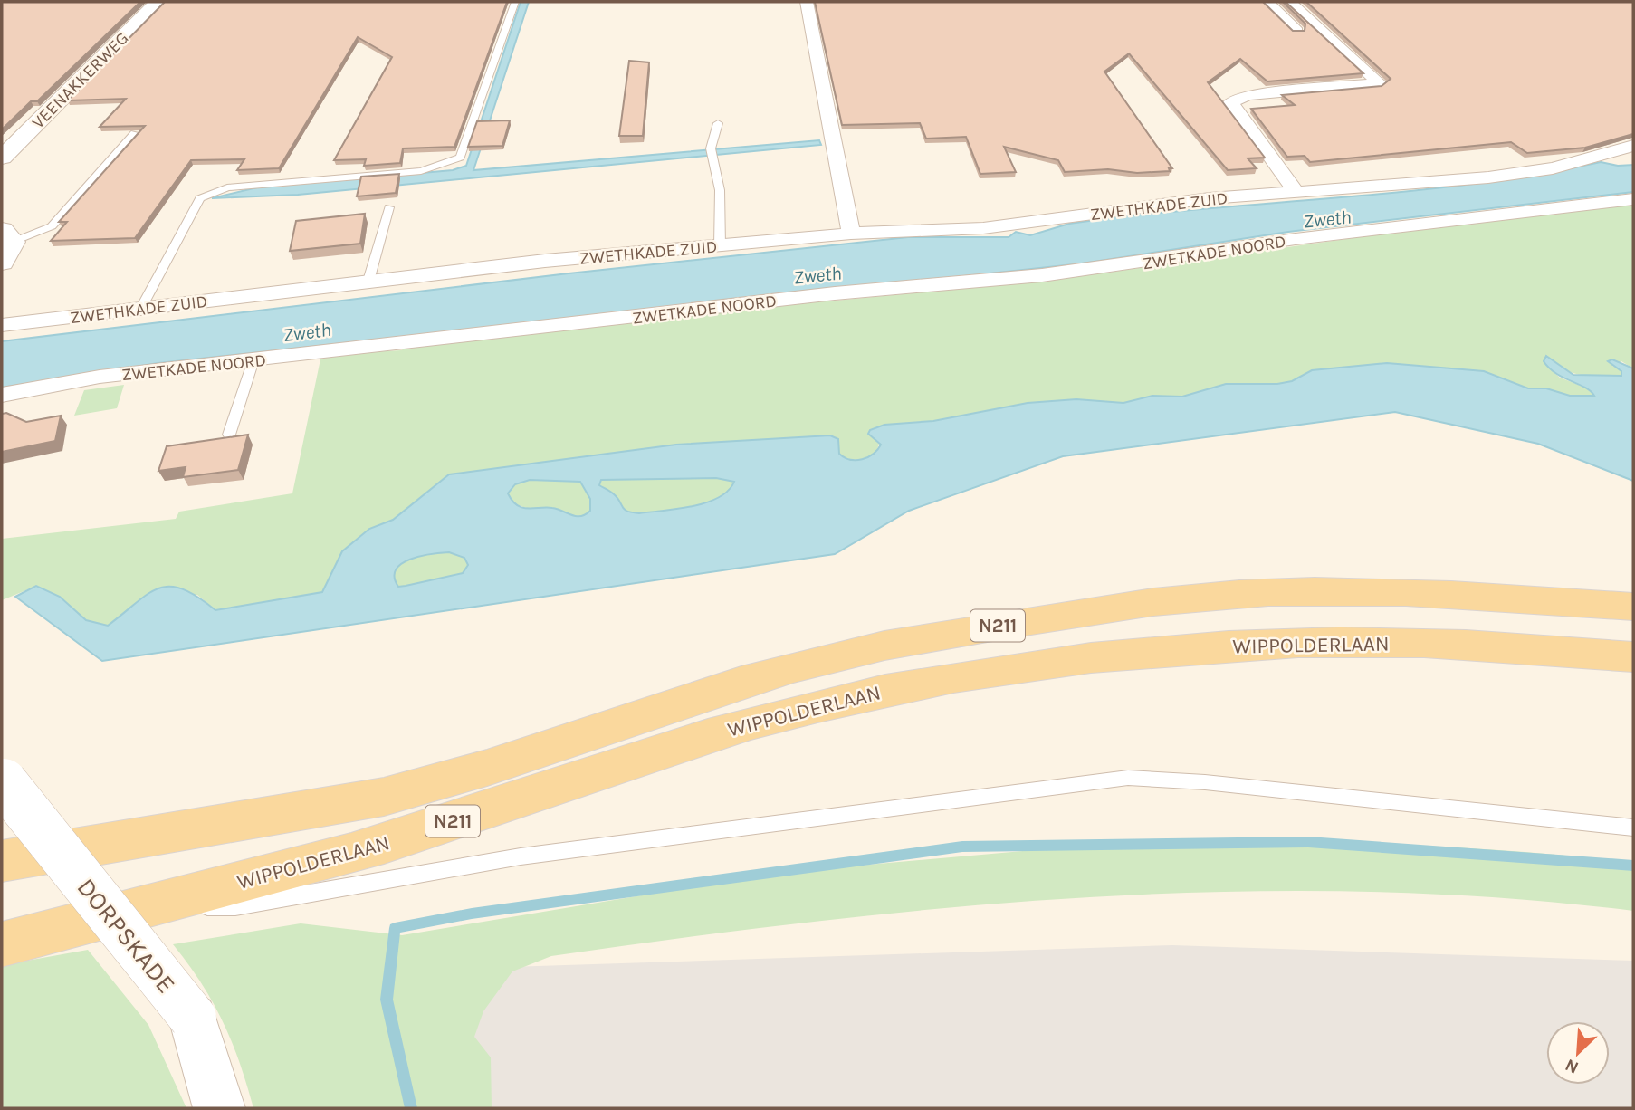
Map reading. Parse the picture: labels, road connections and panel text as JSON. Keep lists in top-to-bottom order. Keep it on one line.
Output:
{"streets":{"main road":["N211","WIPPOLDERLAAN"],"street":["VEENAKKERWEG","ZWETHKADE ZUID","ZWETKADE NOORD","DORPSKADE"]},"water":["Zweth"],"north":"bottom left"}
